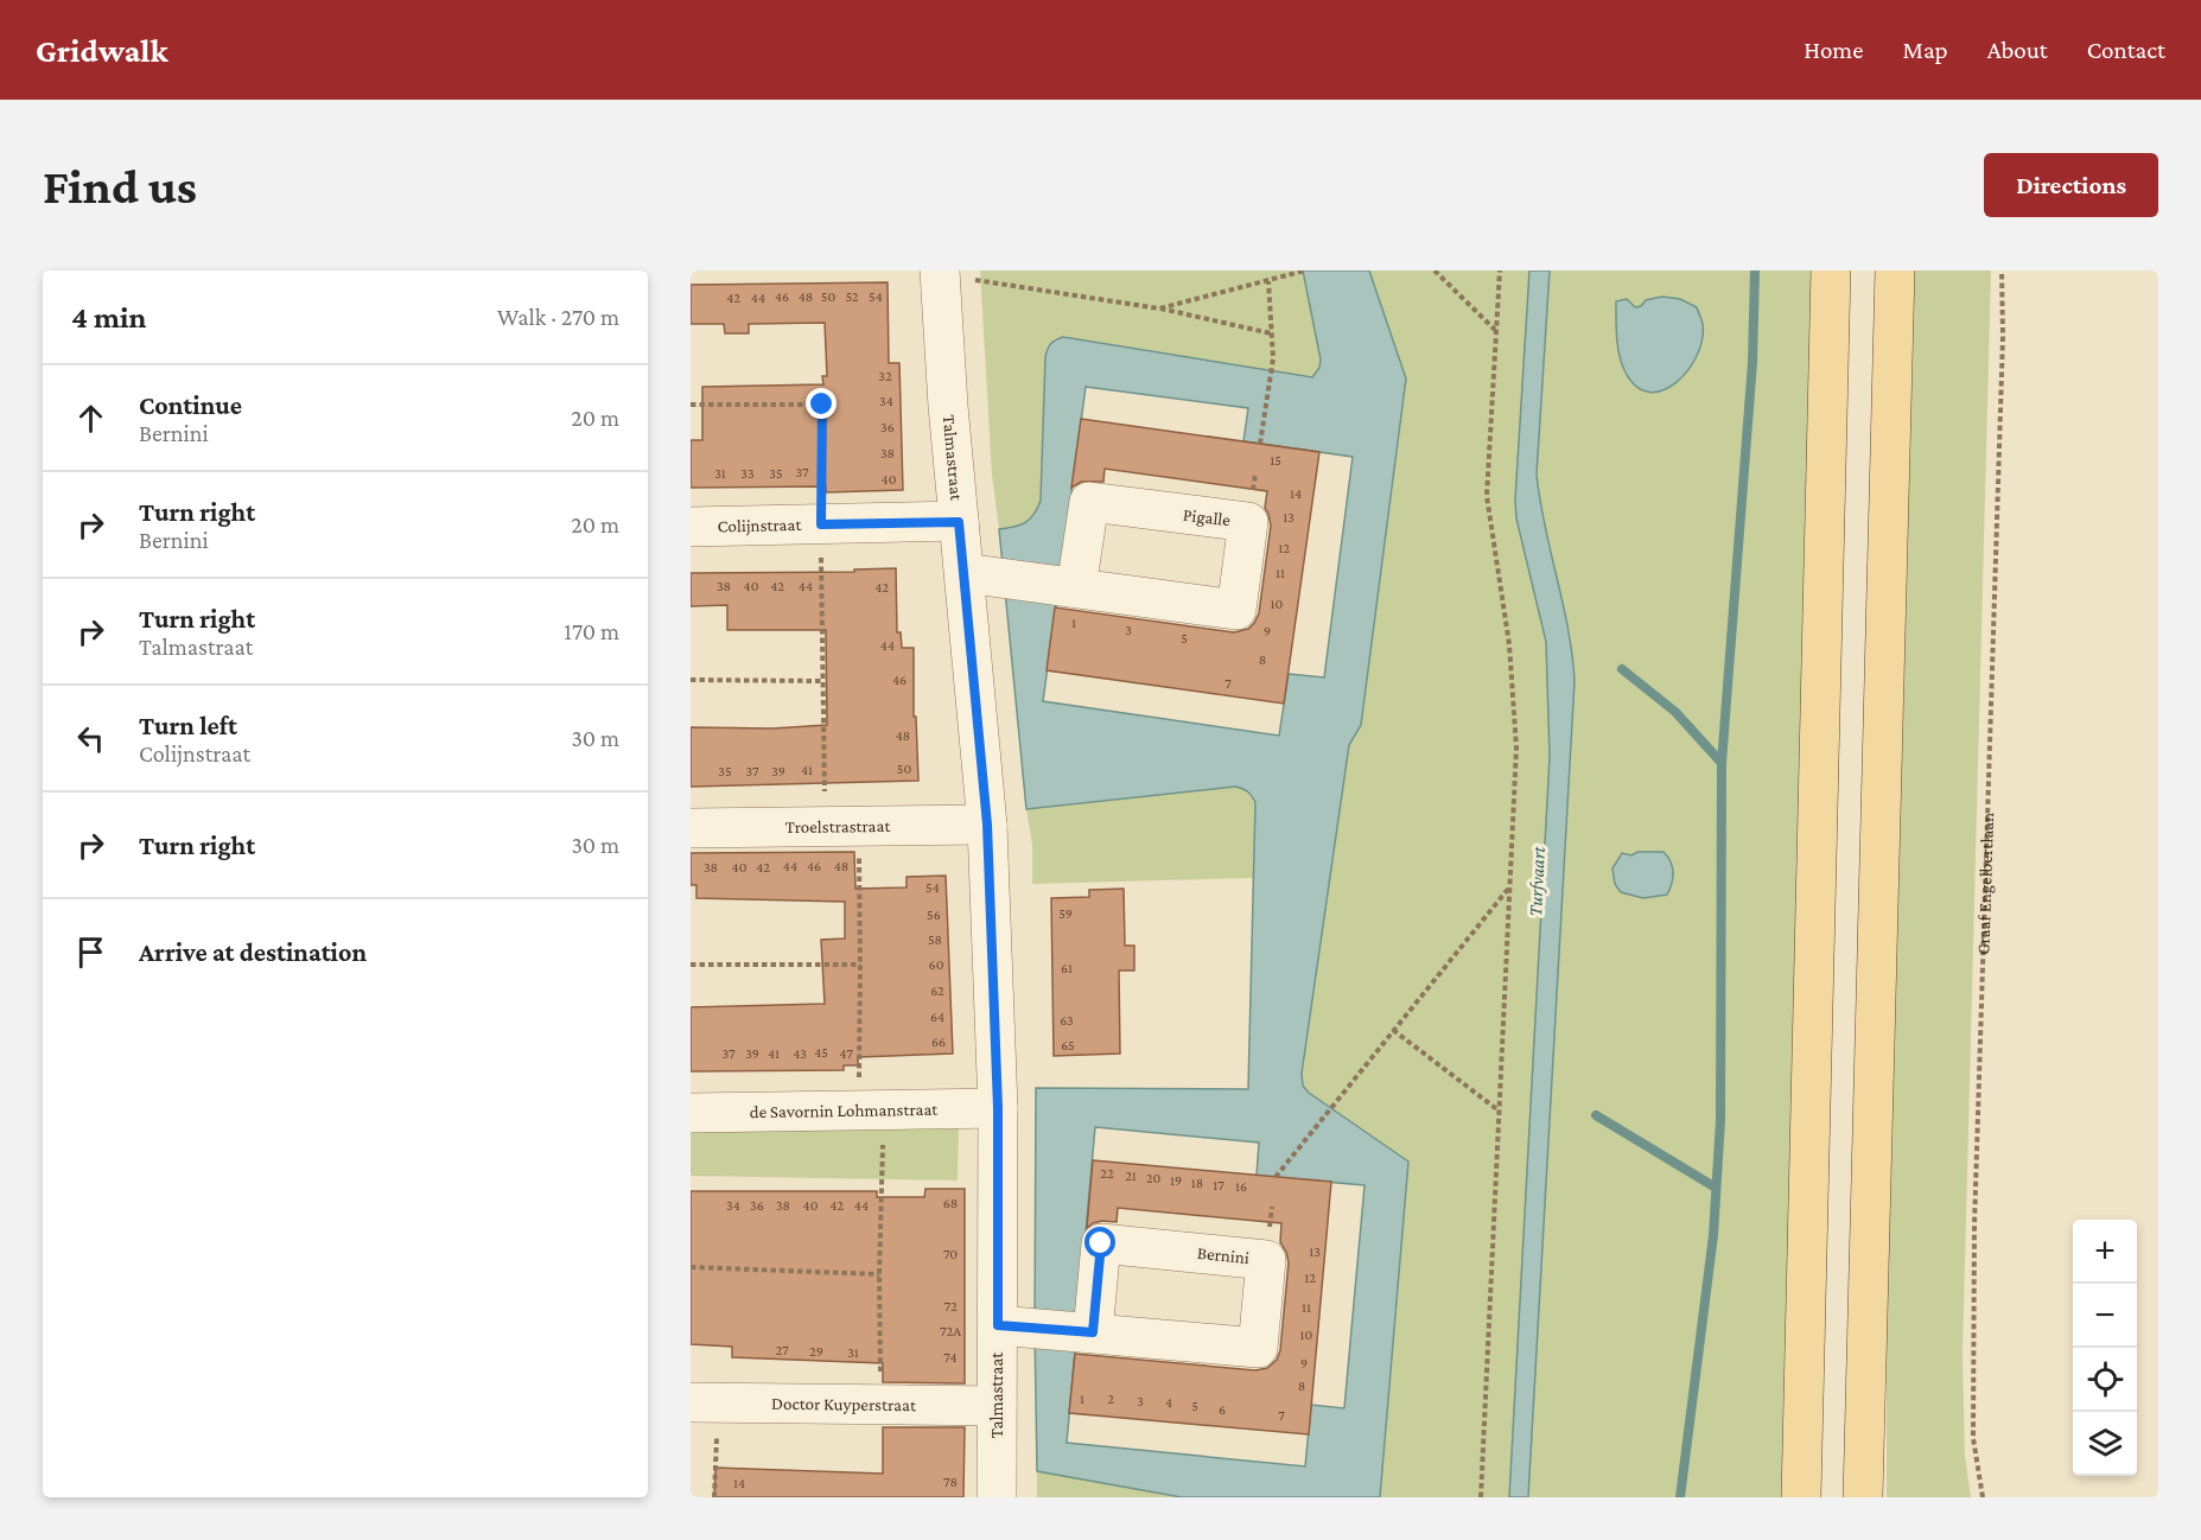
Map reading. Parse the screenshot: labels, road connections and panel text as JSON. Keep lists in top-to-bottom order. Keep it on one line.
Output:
{"streets":{"street":["Talmastraat","Pigalle","Colijnstraat","Troelstrastraat","de Savornin Lohmanstraat","Bernini","Doctor Kuyperstraat"],"path":["Graaf Engelbertlaan"]},"crossings":[["Talmastraat","Pigalle"],["Talmastraat","Colijnstraat"],["Talmastraat","Troelstrastraat"],["Talmastraat","de Savornin Lohmanstraat"],["Talmastraat","Bernini"],["Talmastraat","Doctor Kuyperstraat"]],"water":["Turfvaart"],"house_numbers":["46","48","50","52","54","42","44","32","34","36","38","15","37","31","33","35","40","14","13","12","11","38","40","42","44","42","10","1","3","9","5","44","8","46","7","48","50","41","35","37","39","44","46","48","38","40","42","54","59","56","58","60","61","62","64","63","66","65","45","37","39","41","43","47","22","21","20","19","18","17","16","68","34","36","38","40","42","44","13","70","12","72","11","72A","10","27","29","31","74","9","8","1","2","3","4","5","6","7","78","14"],"page":{"header":"Gridwalk","nav":["Home","Map","About","Contact"],"buttons":"Directions","title":"Find us","heading":["4 min","Walk · 270 m"],"list":[["Continue","Bernini","20 m"],["Turn right","Bernini","20 m"],["Turn right","Talmastraat","170 m"],["Turn left","Colijnstraat","30 m"],["Turn right","30 m"],"Arrive at destination"],"map_buttons":["+","−"]}}
